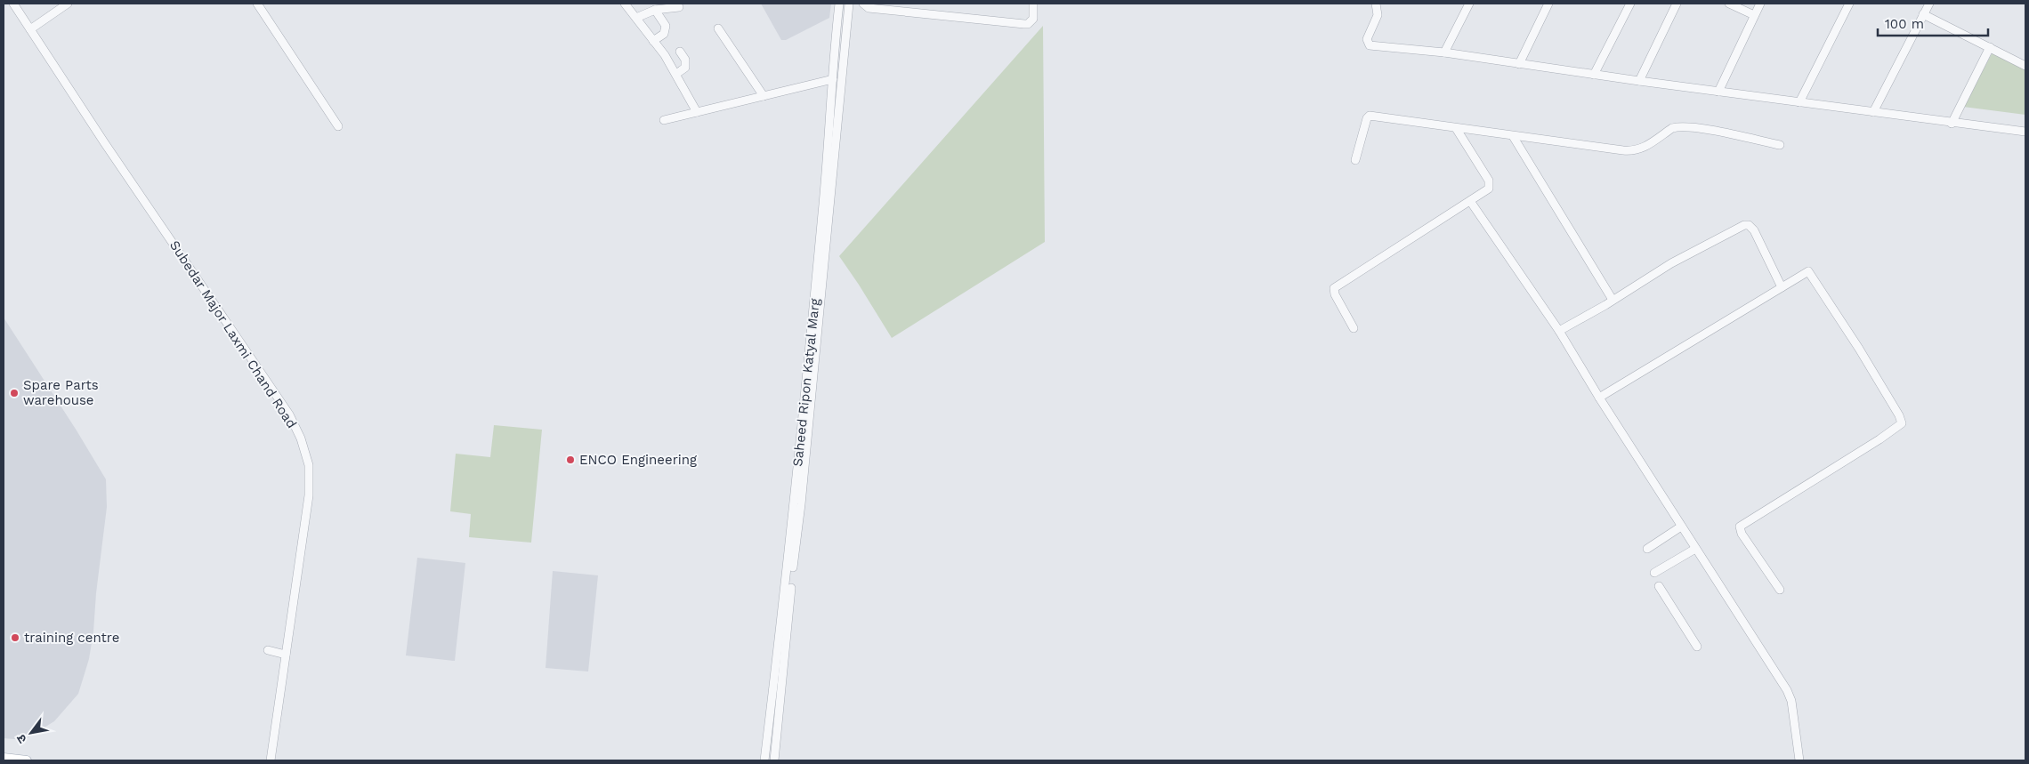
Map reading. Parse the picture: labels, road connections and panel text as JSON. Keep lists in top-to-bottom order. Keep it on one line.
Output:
{"streets":{"street":["Subedar Major Laxmi Chand Road","Saheed Ripon Katyal Marg"]},"places":["Spare Parts warehouse","ENCO Engineering","training centre"],"scale_bar":"100 m","north":"bottom left"}
